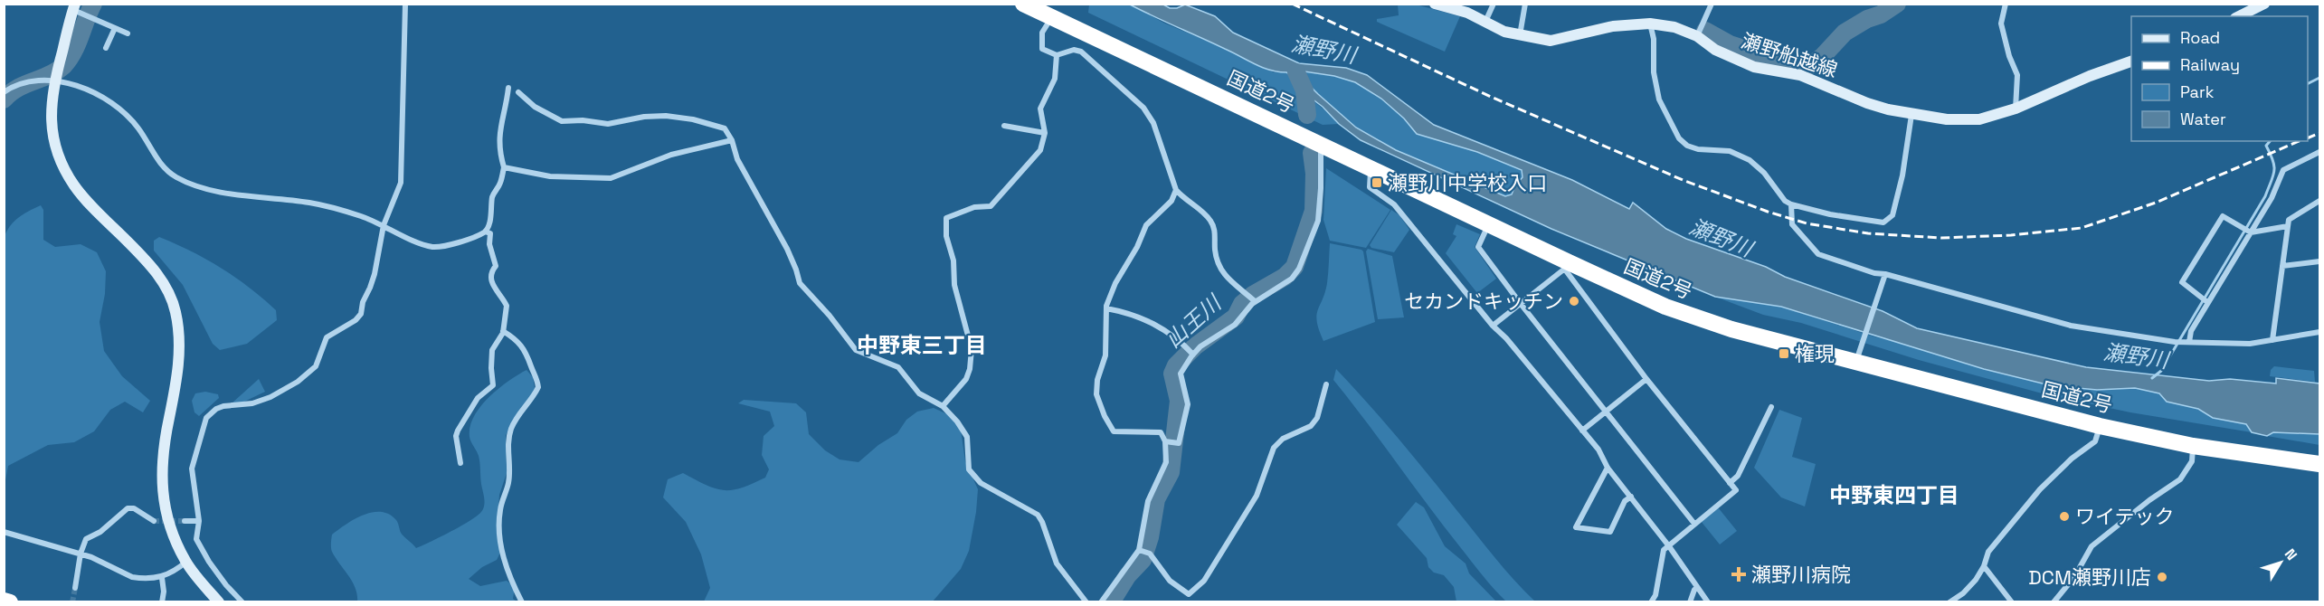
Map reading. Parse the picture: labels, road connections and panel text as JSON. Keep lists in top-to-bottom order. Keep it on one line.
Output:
{"streets":{"highway":["国道2号"],"main road":["瀬野船越線"]},"districts":["中野東三丁目","中野東四丁目"],"water":["瀬野川","山王川"],"places":{"transit":["瀬野川中学校入口","権現"],"other":["セカンドキッチン","ワイテック","DCM瀬野川店"],"health":["瀬野川病院"]},"legend":["Road","Railway","Park","Water"],"north":"top right"}
